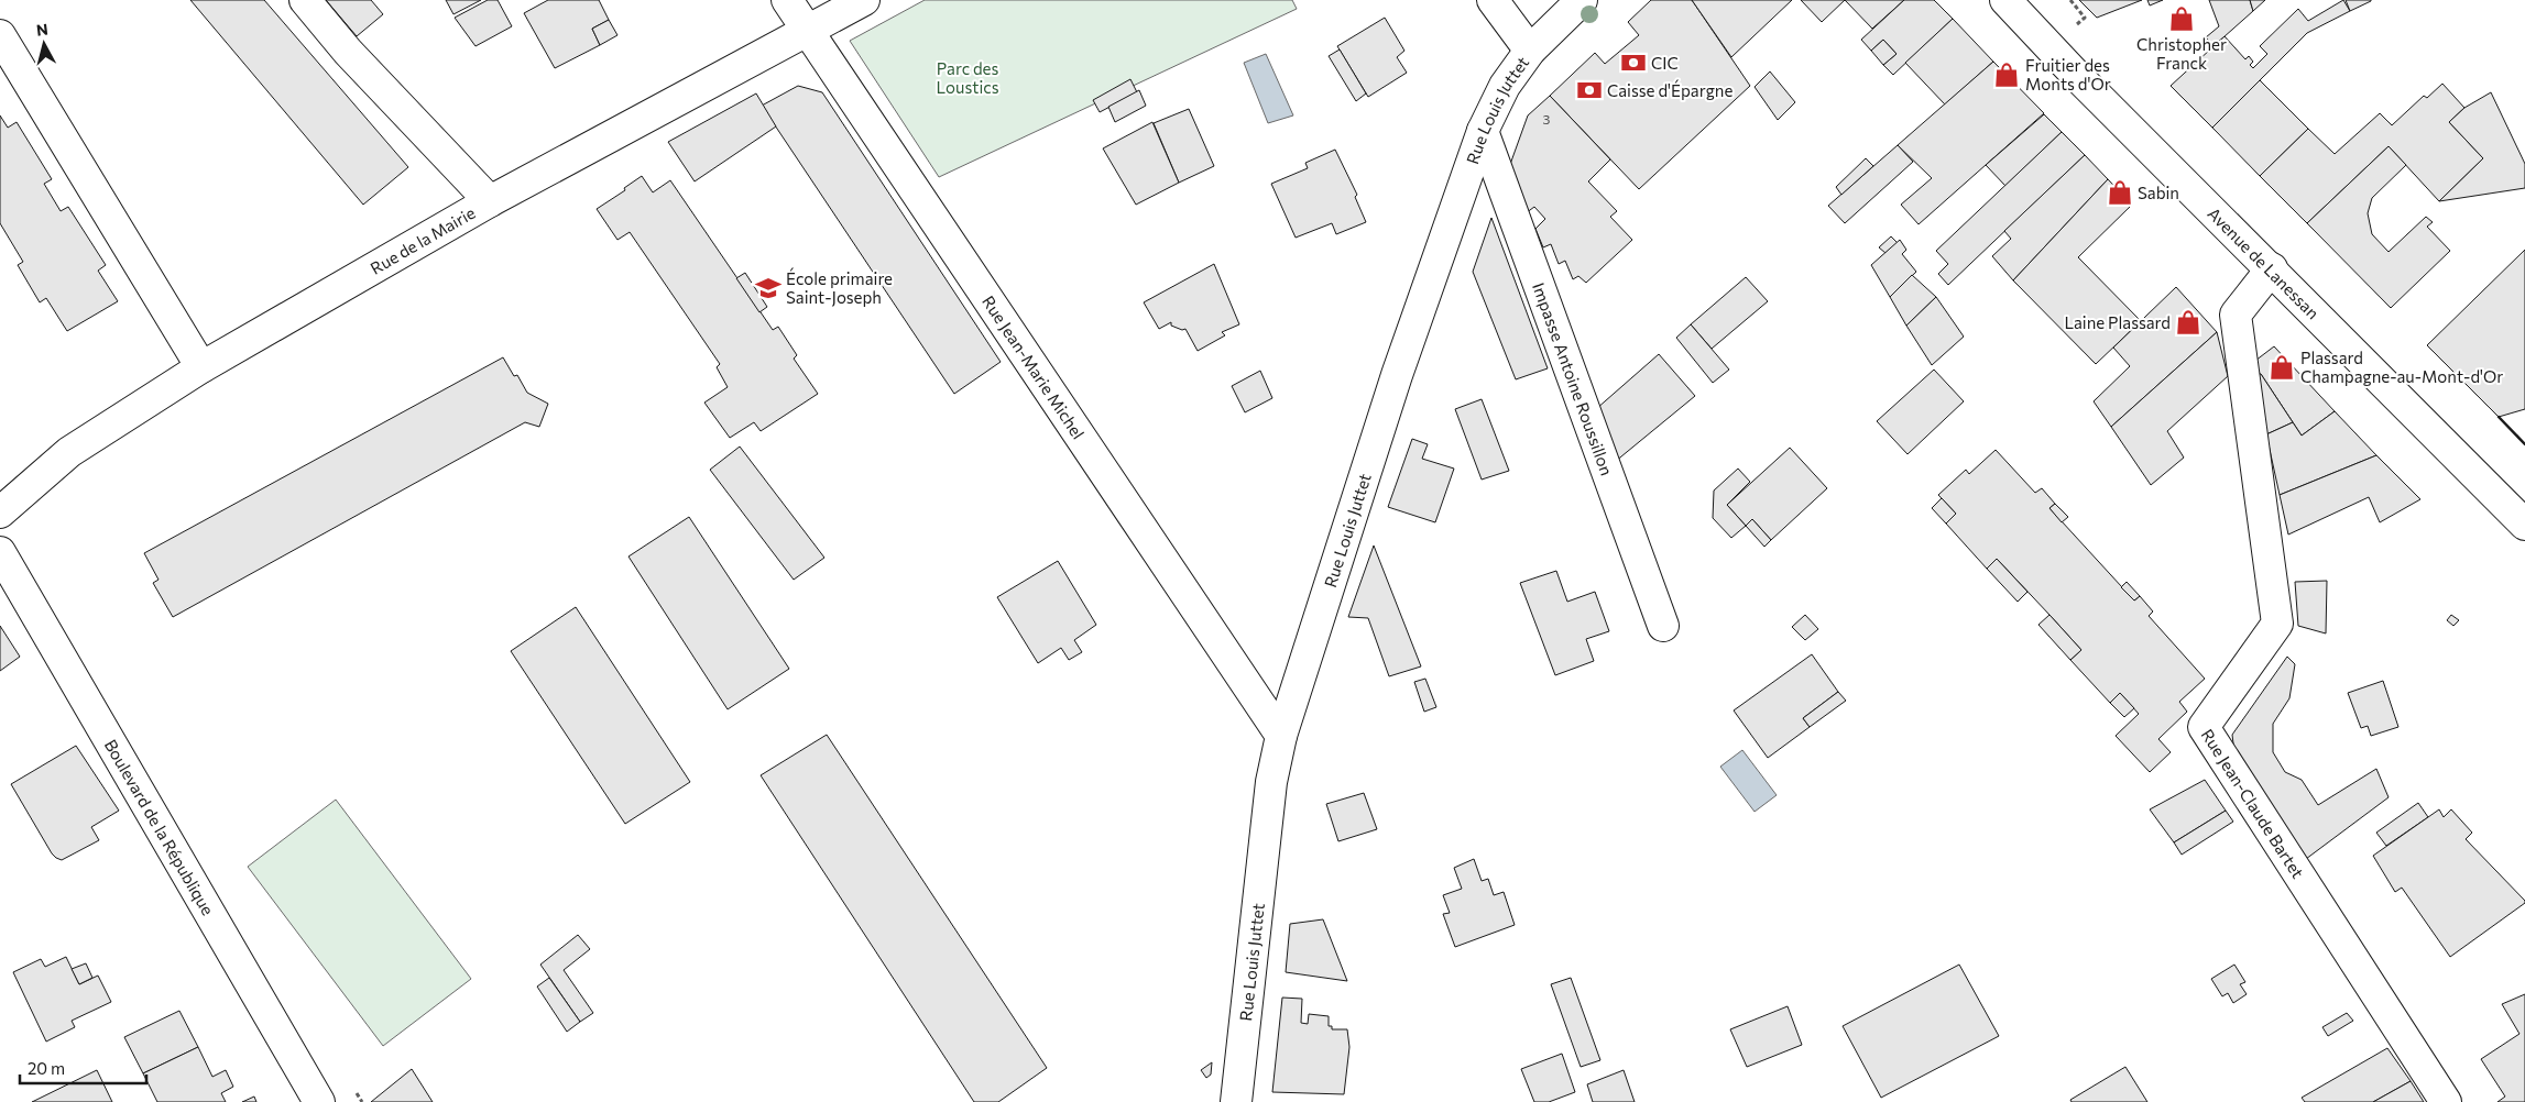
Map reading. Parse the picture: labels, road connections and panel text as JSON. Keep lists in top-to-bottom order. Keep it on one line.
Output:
{"streets":{"street":["Rue Louis Juttet","Rue de la Mairie","Avenue de Lanessan","Rue Jean-Marie Michel","Impasse Antoine Roussillon","Rue Jean-Claude Bartet","Boulevard de la République"]},"crossings":[["Rue Louis Juttet","Rue Jean-Marie Michel"],["Rue Louis Juttet","Impasse Antoine Roussillon"],["Rue de la Mairie","Rue Jean-Marie Michel"],["Avenue de Lanessan","Rue Jean-Claude Bartet"]],"parks":["Parc des Loustics"],"places":{"shop":["Christopher Franck","Fruitier des Monts d'Or","Sabin","Laine Plassard","Plassard Champagne-au-Mont-d'Or"],"bank":["CIC","Caisse d'Épargne"],"school or university":["École primaire Saint-Joseph"]},"house_numbers":["3"],"scale_bar":"20 m","north":"top"}
